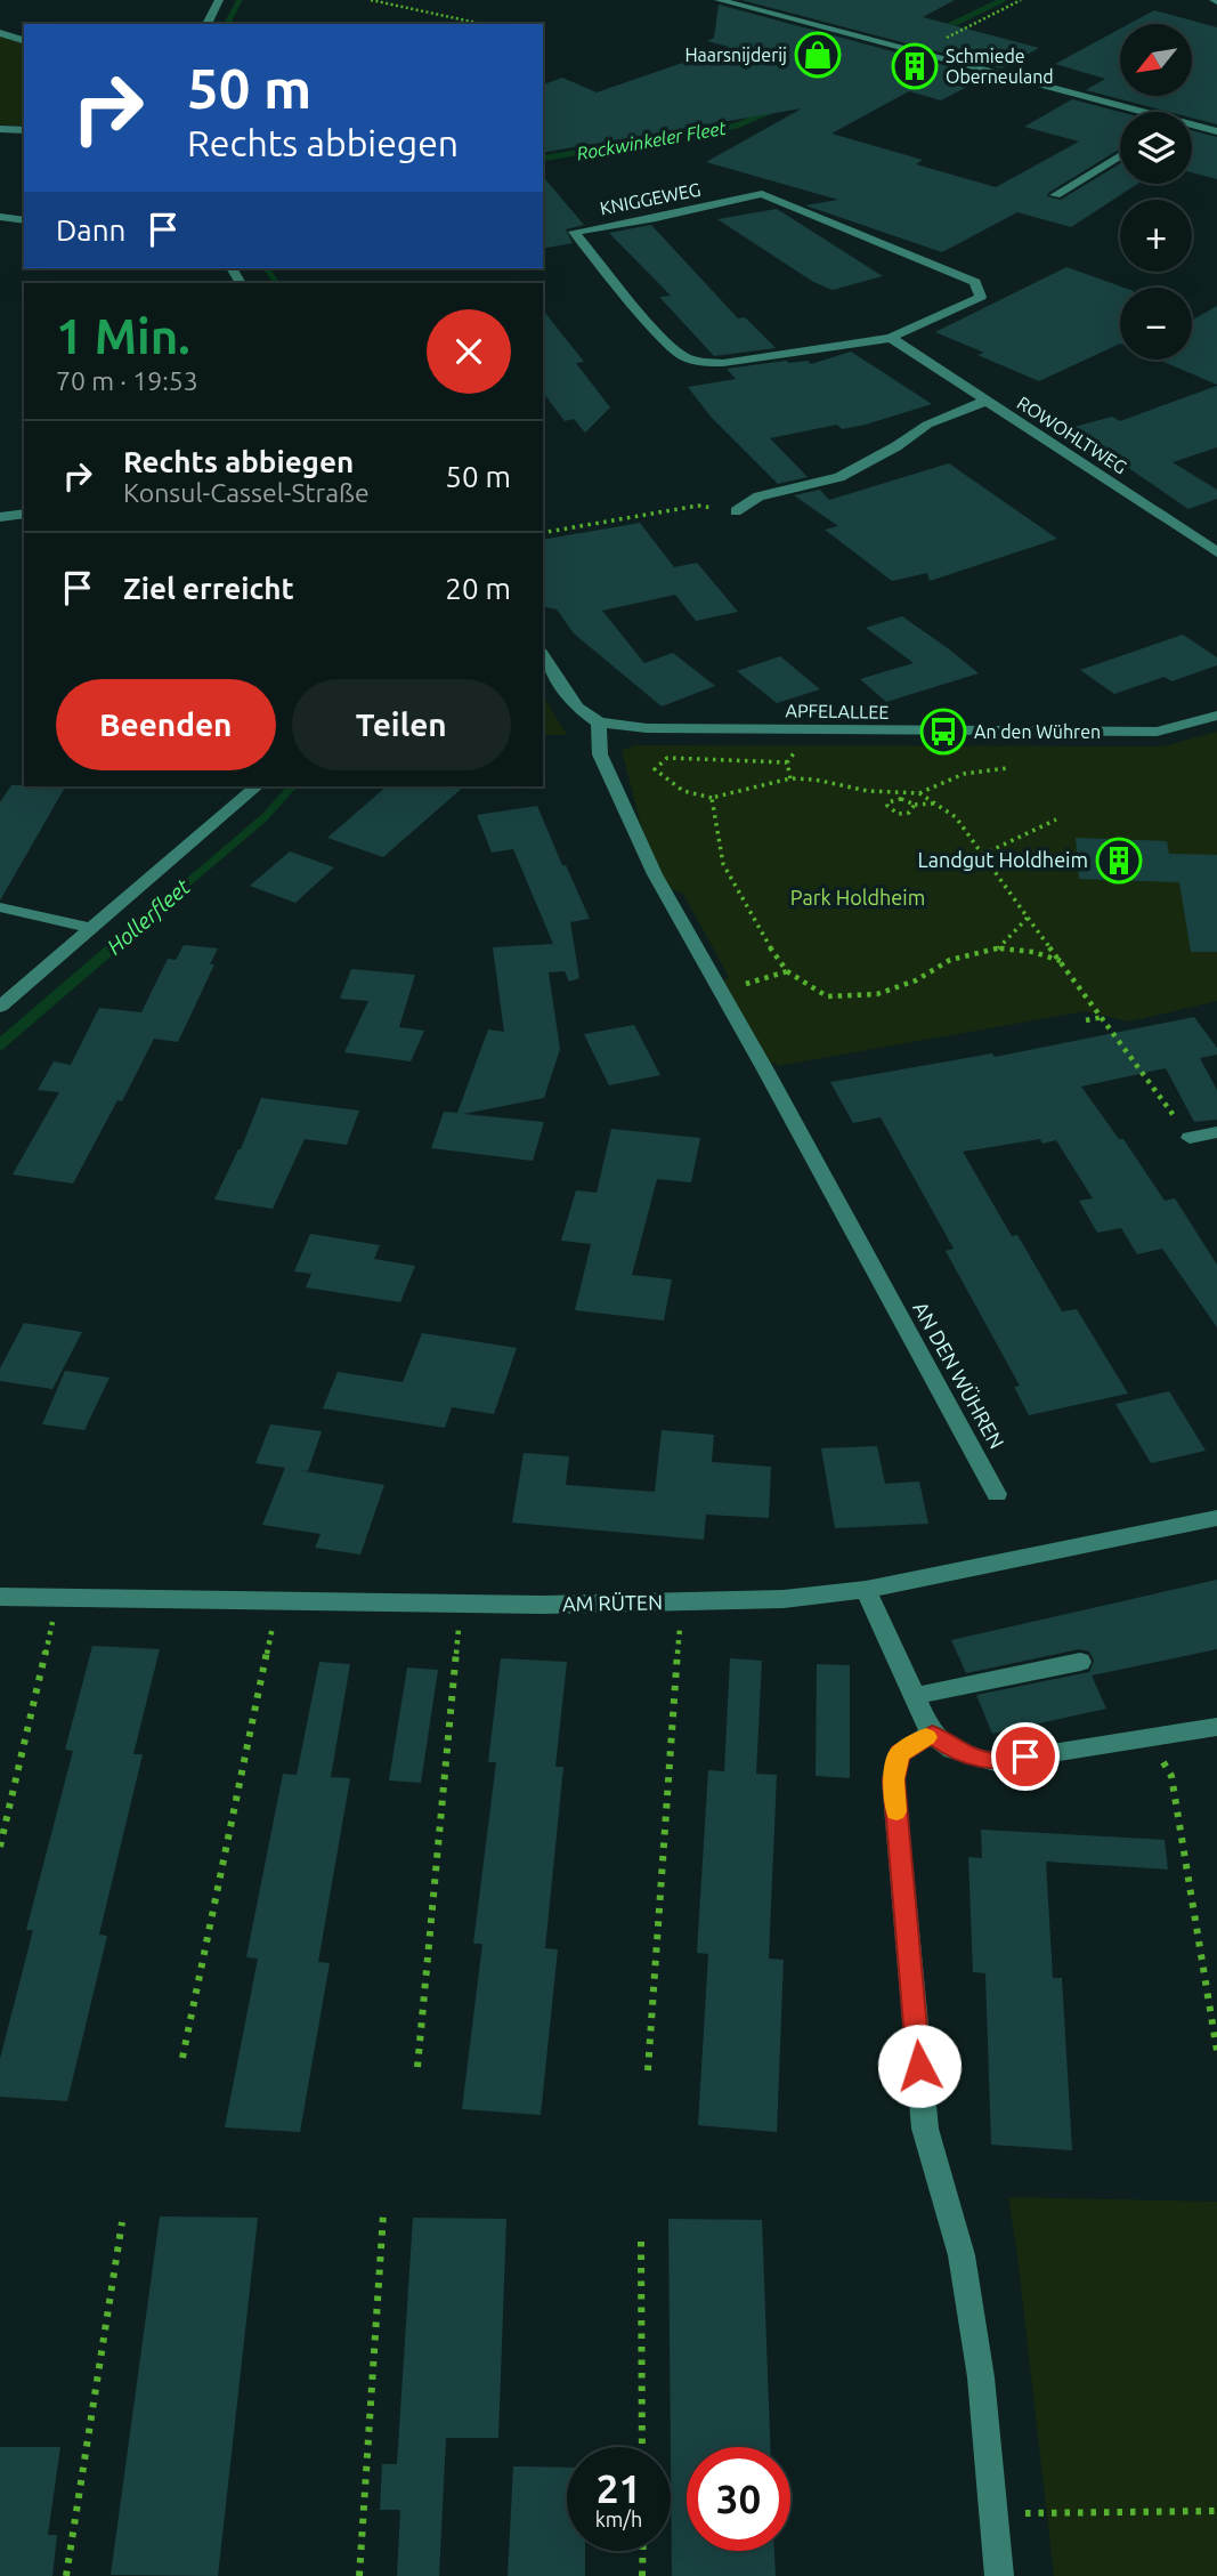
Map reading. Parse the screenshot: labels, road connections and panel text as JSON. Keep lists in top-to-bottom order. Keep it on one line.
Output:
{"streets":{"street":["KNIGGEWEG","ROWOHLTWEG","APFELALLEE","AN DEN WÜHREN","AM RÜTEN"]},"crossings":[["KNIGGEWEG","ROWOHLTWEG"],["APFELALLEE","AN DEN WÜHREN"]],"water":["Rockwinkeler Fleet","Hollerfleet"],"parks":["Park Holdheim"],"places":{"shop":["Haarsnijderij"],"building":["Schmiede Oberneuland","Landgut Holdheim"],"bus stop":["An den Wühren"]},"north":"bottom left","page":{"map_buttons":["+","−"],"turn":["50 m","Rechts abbiegen"],"then":"Dann","heading":["1 Min.","70 m · 19:53"],"list":[{"name":"Rechts abbiegen","note":"Konsul-Cassel-Straße","value":"50 m"},{"name":"Ziel erreicht","value":"20 m"}],"buttons":["Beenden","Teilen"],"speed":"21 km/h","limit":"30"}}
